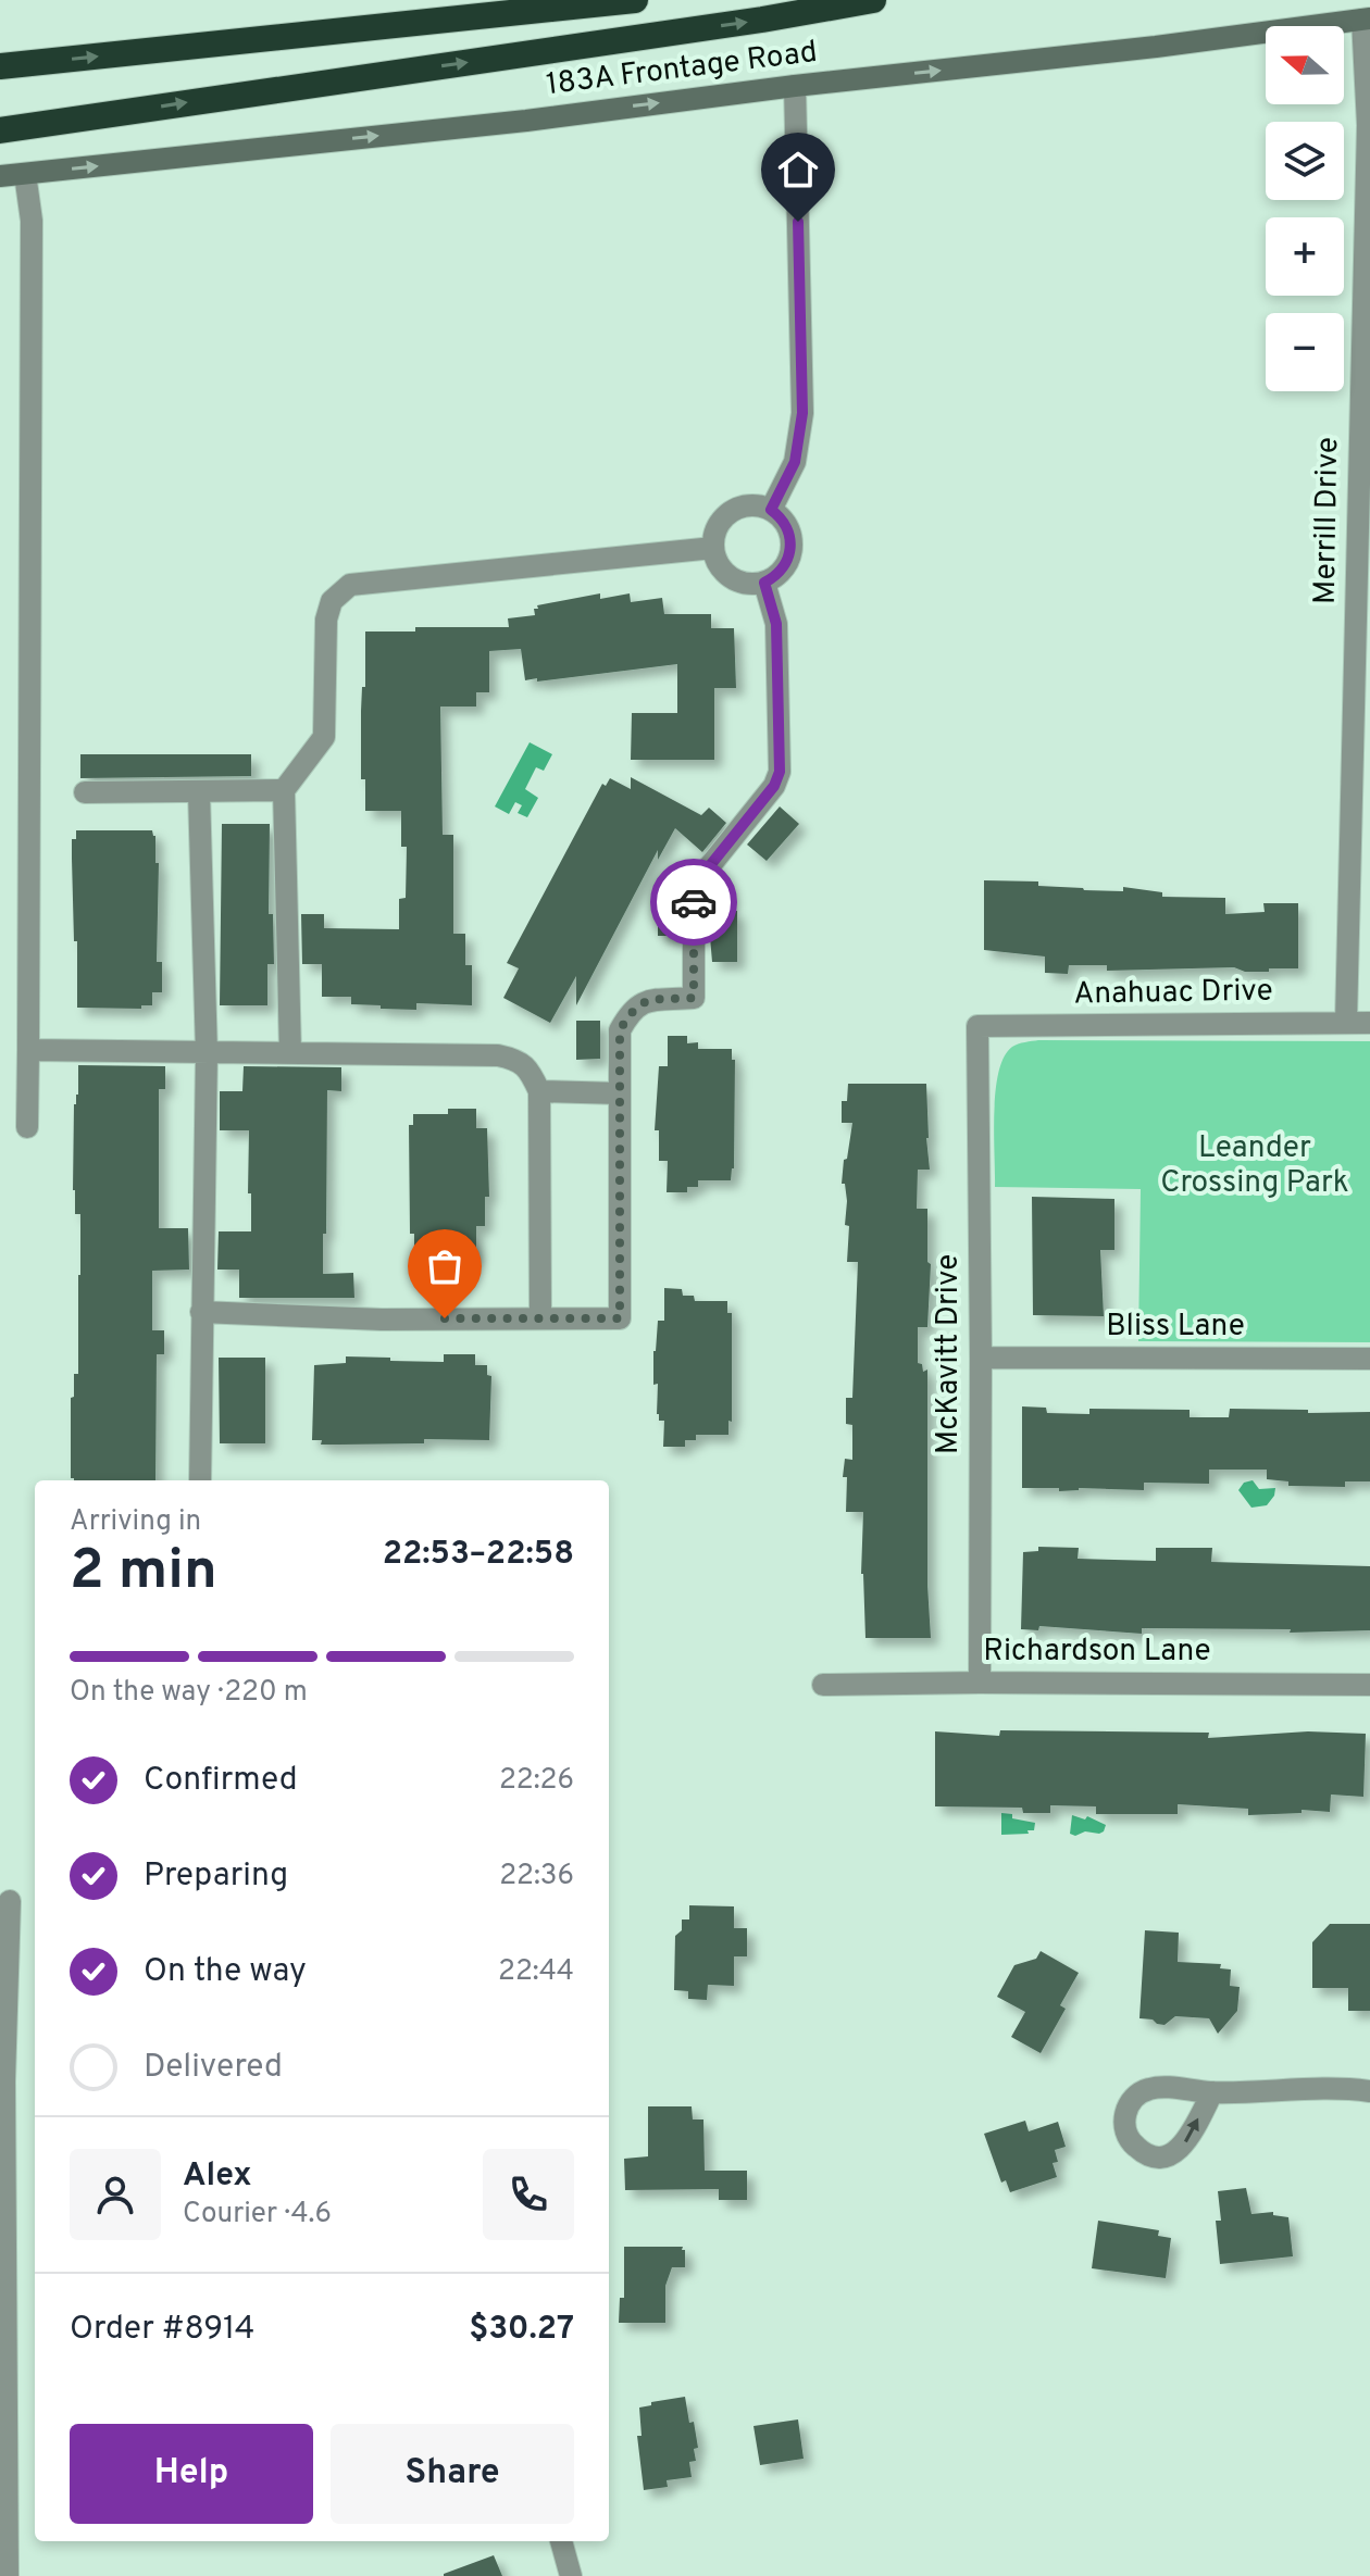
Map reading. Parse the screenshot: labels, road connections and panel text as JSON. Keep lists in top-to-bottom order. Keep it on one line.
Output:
{"streets":{"main road":["183A Frontage Road"],"street":["Merrill Drive","Anahuac Drive","Bliss Lane","McKavitt Drive","Richardson Lane"]},"crossings":[["183A Frontage Road","Merrill Drive"],["Merrill Drive","Anahuac Drive"],["Anahuac Drive","McKavitt Drive"],["Bliss Lane","McKavitt Drive"],["McKavitt Drive","Richardson Lane"]],"one_way":["183A Frontage Road"],"parks":["Leander Crossing Park"],"north":"left","page":{"map_buttons":["+","−"],"heading":["2 min","Arriving in","22:53–22:58"],"panel":["Alex","Courier · 4.6","Order #8914","$30.27"],"bar":"On the way · 220 m","list":[["Confirmed","22:26"],["Preparing","22:36"],["On the way","22:44"],"Delivered"],"buttons":["Help","Share"]}}
